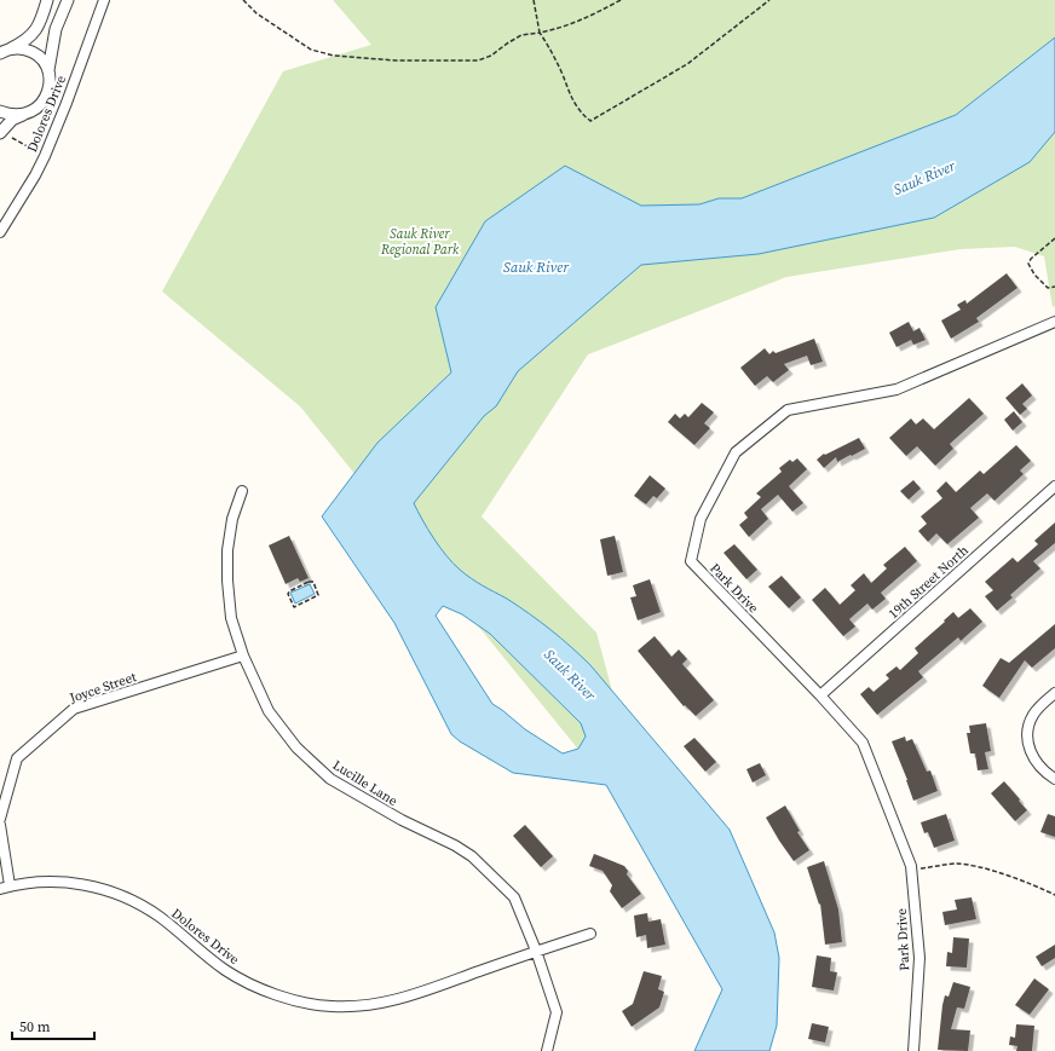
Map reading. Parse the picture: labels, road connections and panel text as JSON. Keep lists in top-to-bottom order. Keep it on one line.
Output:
{"streets":{"street":["Dolores Drive","19th Street North","Park Drive","Joyce Street","Lucille Lane"]},"crossings":[["Dolores Drive","Lucille Lane"],["19th Street North","Park Drive"],["Joyce Street","Lucille Lane"]],"water":["Sauk River"],"parks":["Sauk River Regional Park"],"scale_bar":"50 m"}
